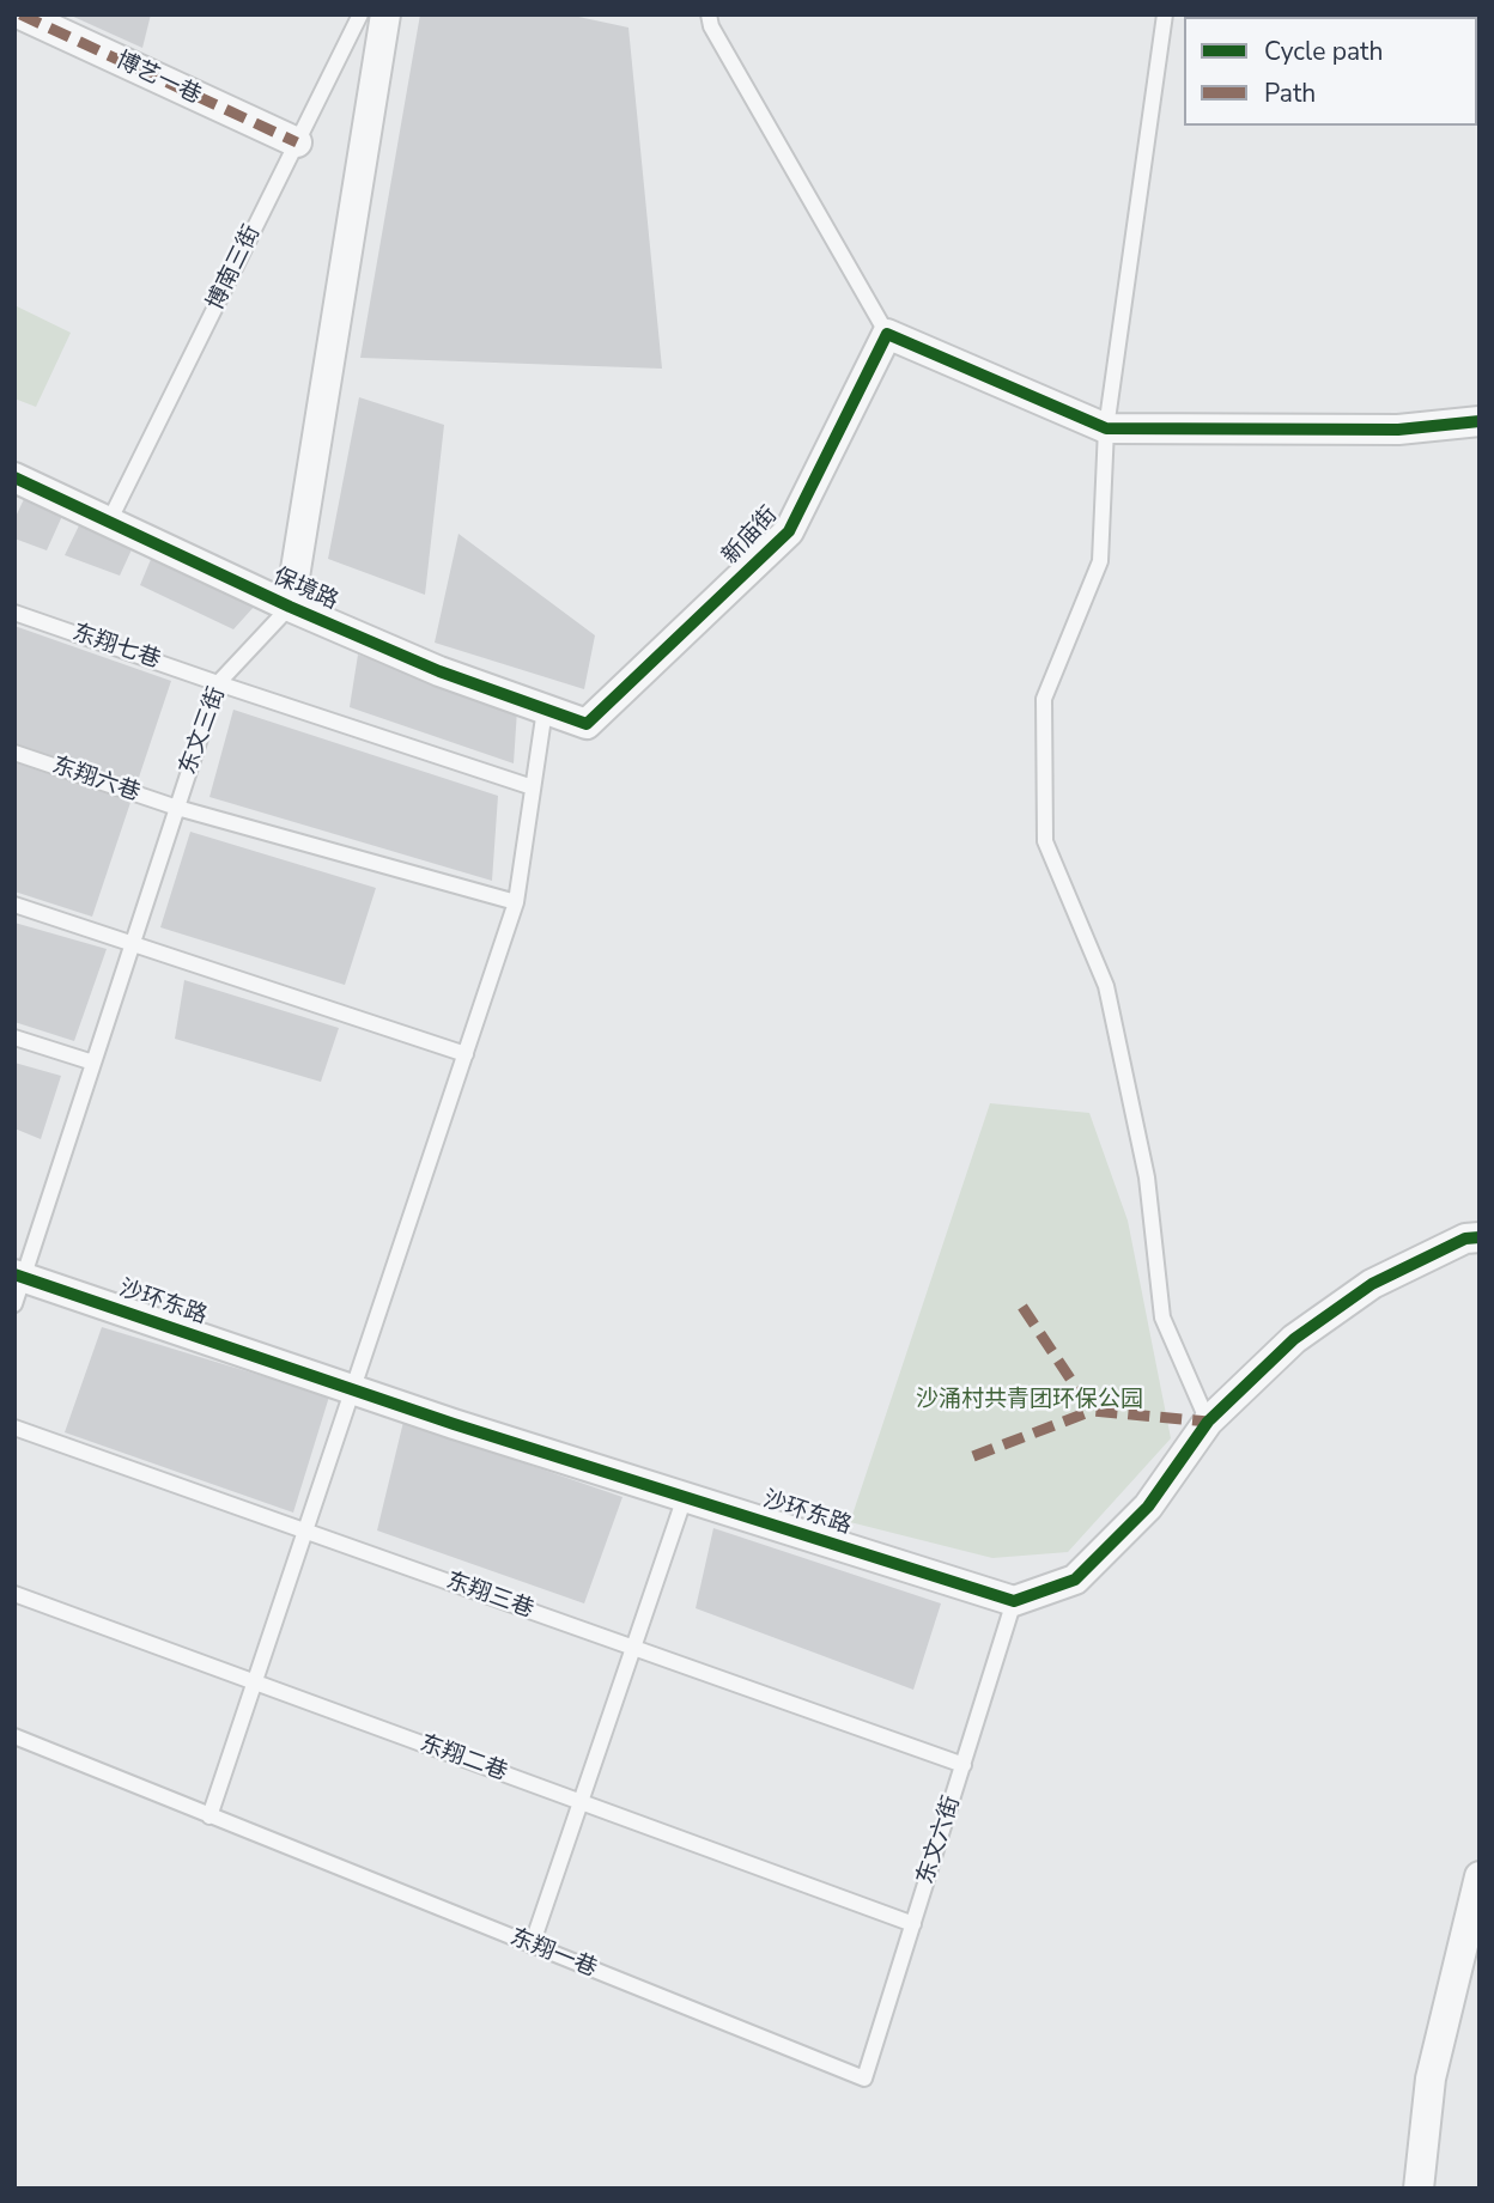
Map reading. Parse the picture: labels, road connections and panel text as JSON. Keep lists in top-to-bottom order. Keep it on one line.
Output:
{"streets":{"street":["新庙街","保境路","沙环东路"],"lane":["博艺一巷","博南三街","东翔七巷","东文三街","东翔六巷","东翔三巷","东翔二巷","东文六街","东翔一巷"]},"crossings":[["博艺一巷","博南三街"],["博南三街","保境路"],["新庙街","保境路"],["保境路","东文三街"],["东翔七巷","东文三街"],["东文三街","东翔六巷"],["东文三街","沙环东路"],["沙环东路","东文六街"],["东翔三巷","东文六街"],["东翔二巷","东文六街"],["东文六街","东翔一巷"]],"parks":["沙涌村共青团环保公园"],"legend":["Cycle path","Path"]}
